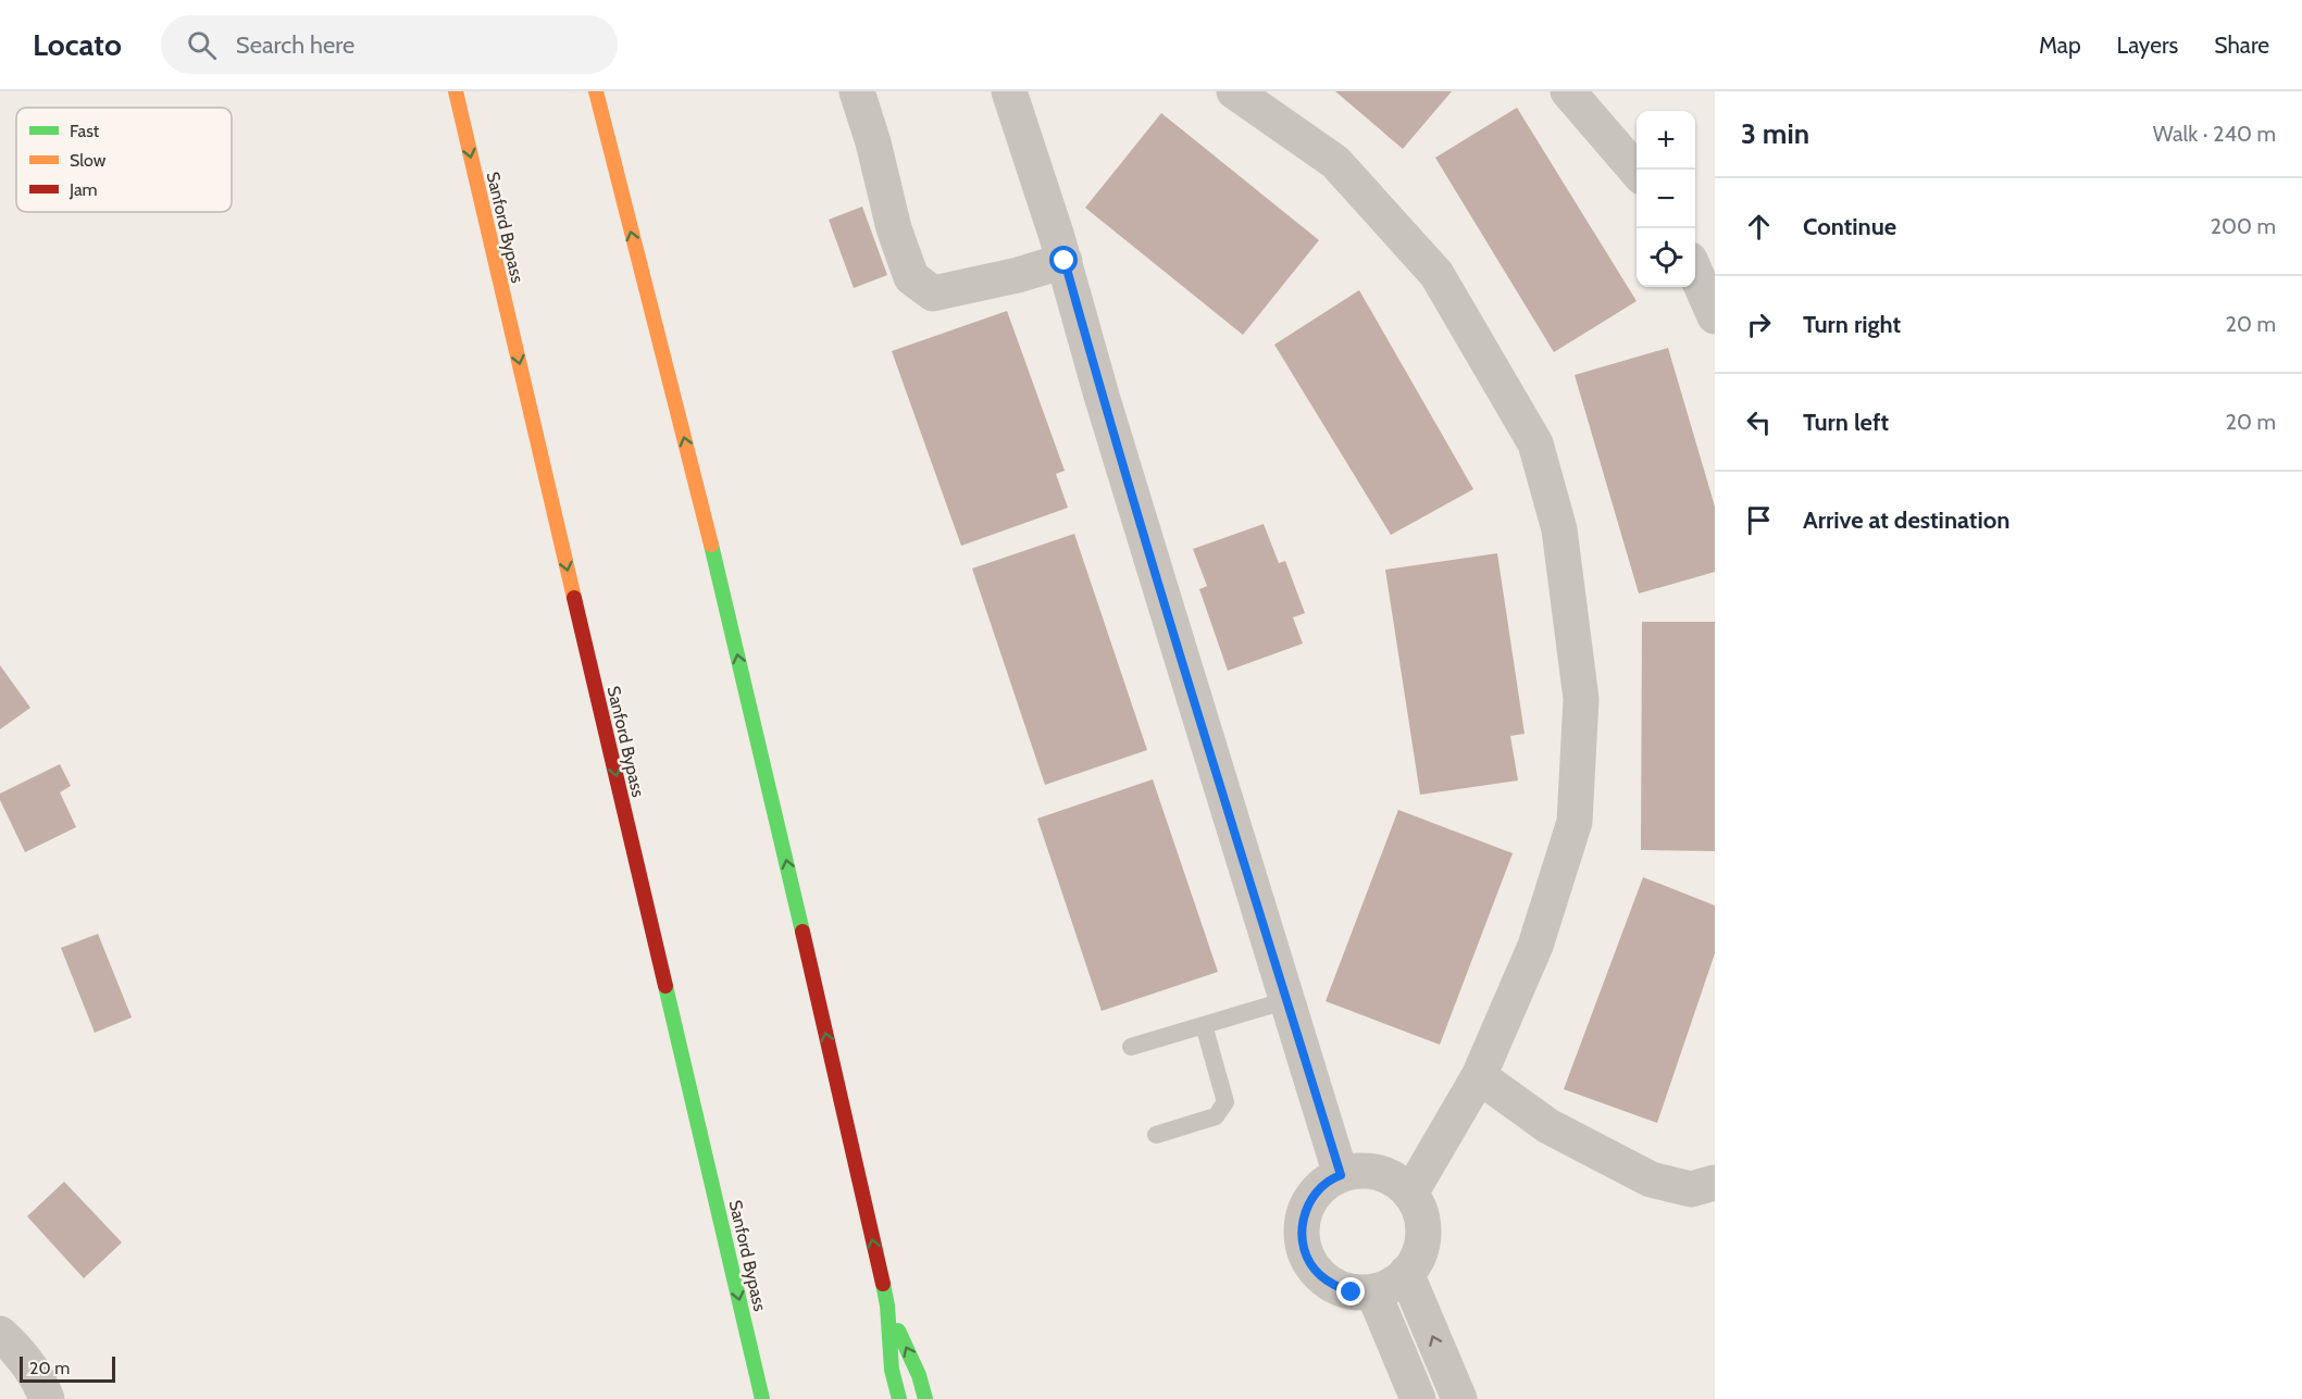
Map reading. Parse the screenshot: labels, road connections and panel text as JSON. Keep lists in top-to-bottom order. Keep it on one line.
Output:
{"streets":{"highway":["Sanford Bypass"]},"one_way":["Sanford Bypass"],"legend":["Fast","Slow","Jam"],"scale_bar":"20 m","page":{"header":"Locato","search":"Search here","nav":["Map","Layers","Share"],"heading":["3 min","Walk · 240 m"],"map_buttons":["+","−"],"list":[["Continue","200 m"],["Turn right","20 m"],["Turn left","20 m"],"Arrive at destination"],"scale":"20 m"}}
